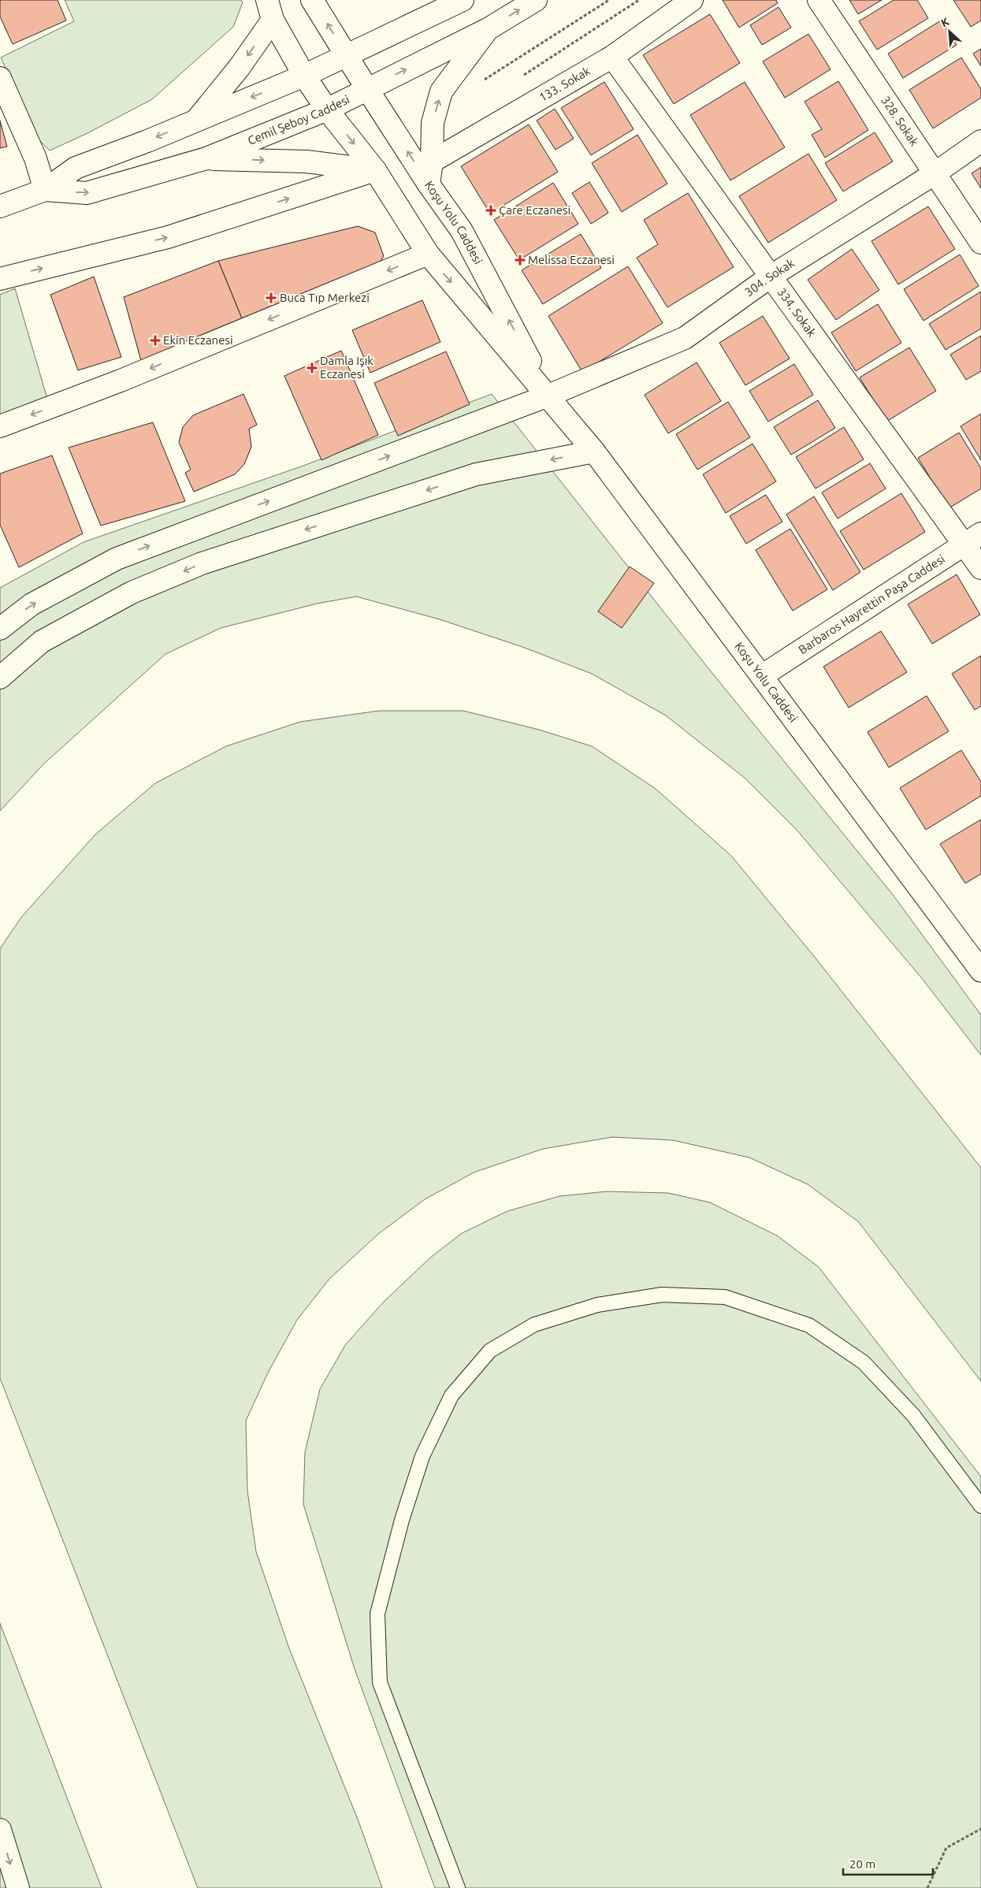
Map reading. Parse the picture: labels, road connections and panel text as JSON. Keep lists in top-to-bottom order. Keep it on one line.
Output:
{"streets":{"street":["133. Sokak","Cemil Şeboy Caddesi","328. Sokak","Koşu Yolu Caddesi","304. Sokak","334. Sokak","Barbaros Hayrettin Paşa Caddesi"]},"crossings":[["133. Sokak","334. Sokak"],["Cemil Şeboy Caddesi","Koşu Yolu Caddesi"],["328. Sokak","304. Sokak"],["Koşu Yolu Caddesi","304. Sokak"],["Koşu Yolu Caddesi","Barbaros Hayrettin Paşa Caddesi"],["304. Sokak","334. Sokak"],["334. Sokak","Barbaros Hayrettin Paşa Caddesi"]],"places":{"health":["Çare Eczanesi","Melissa Eczanesi","Buca Tıp Merkezi","Ekin Eczanesi","Damla Işık Eczanesi"]},"scale_bar":"20 m","north":"top left"}
